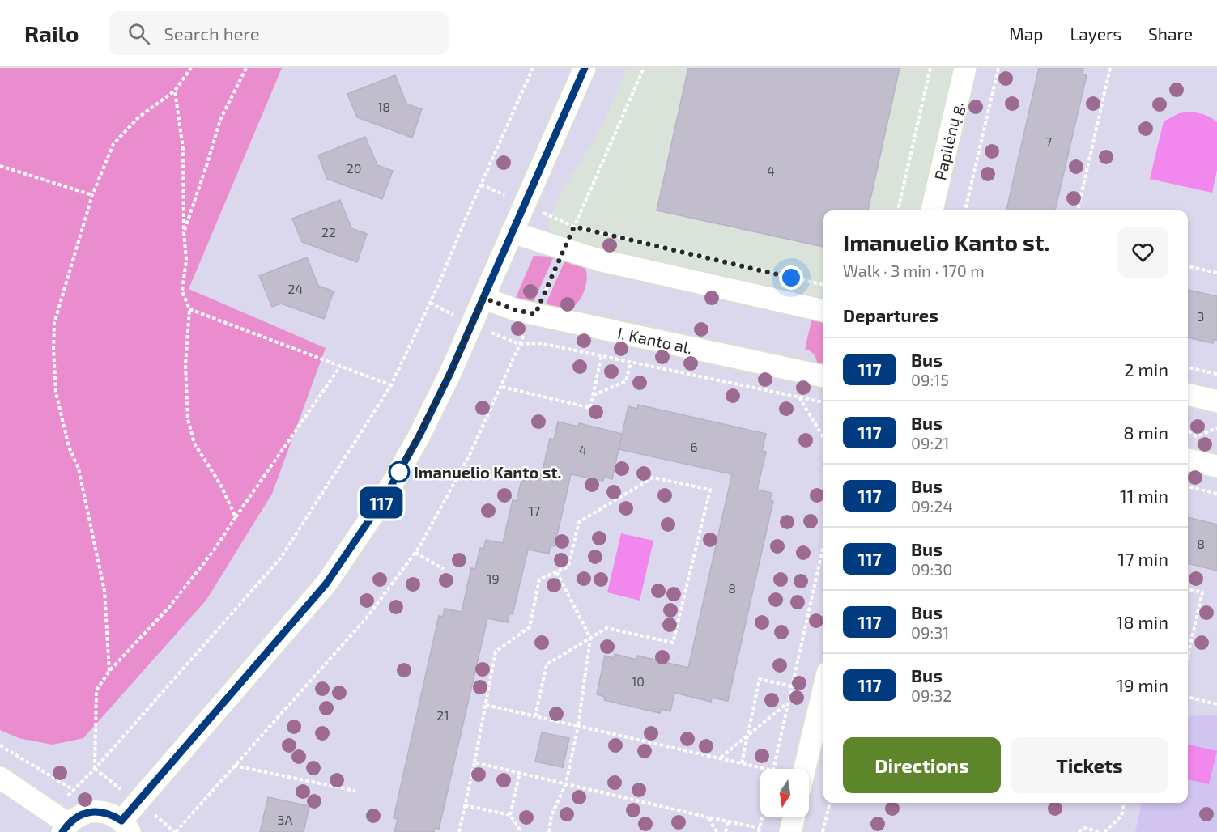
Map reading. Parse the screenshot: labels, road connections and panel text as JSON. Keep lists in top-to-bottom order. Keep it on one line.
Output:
{"streets":{"street":["Papilėnų g.","I. Kanto al."]},"places":["Imanuelio Kanto st."],"lines":["bus line 117"],"house_numbers":["18","7","20","4","22","24","3","6","4","17","8","19","8","10","21","3A"],"north":"bottom","page":{"header":"Railo","search":"Search here","nav":["Map","Layers","Share"],"on_map":"117","heading":[["Imanuelio Kanto st.","Walk · 3 min · 170 m"],"Departures"],"list":[{"mark":"117","name":"Bus","note":"09:15","value":"2 min"},{"mark":"117","name":"Bus","note":"09:21","value":"8 min"},{"mark":"117","name":"Bus","note":"09:24","value":"11 min"},{"mark":"117","name":"Bus","note":"09:30","value":"17 min"},{"mark":"117","name":"Bus","note":"09:31","value":"18 min"},{"mark":"117","name":"Bus","note":"09:32","value":"19 min"}],"buttons":["Directions","Tickets"]}}
